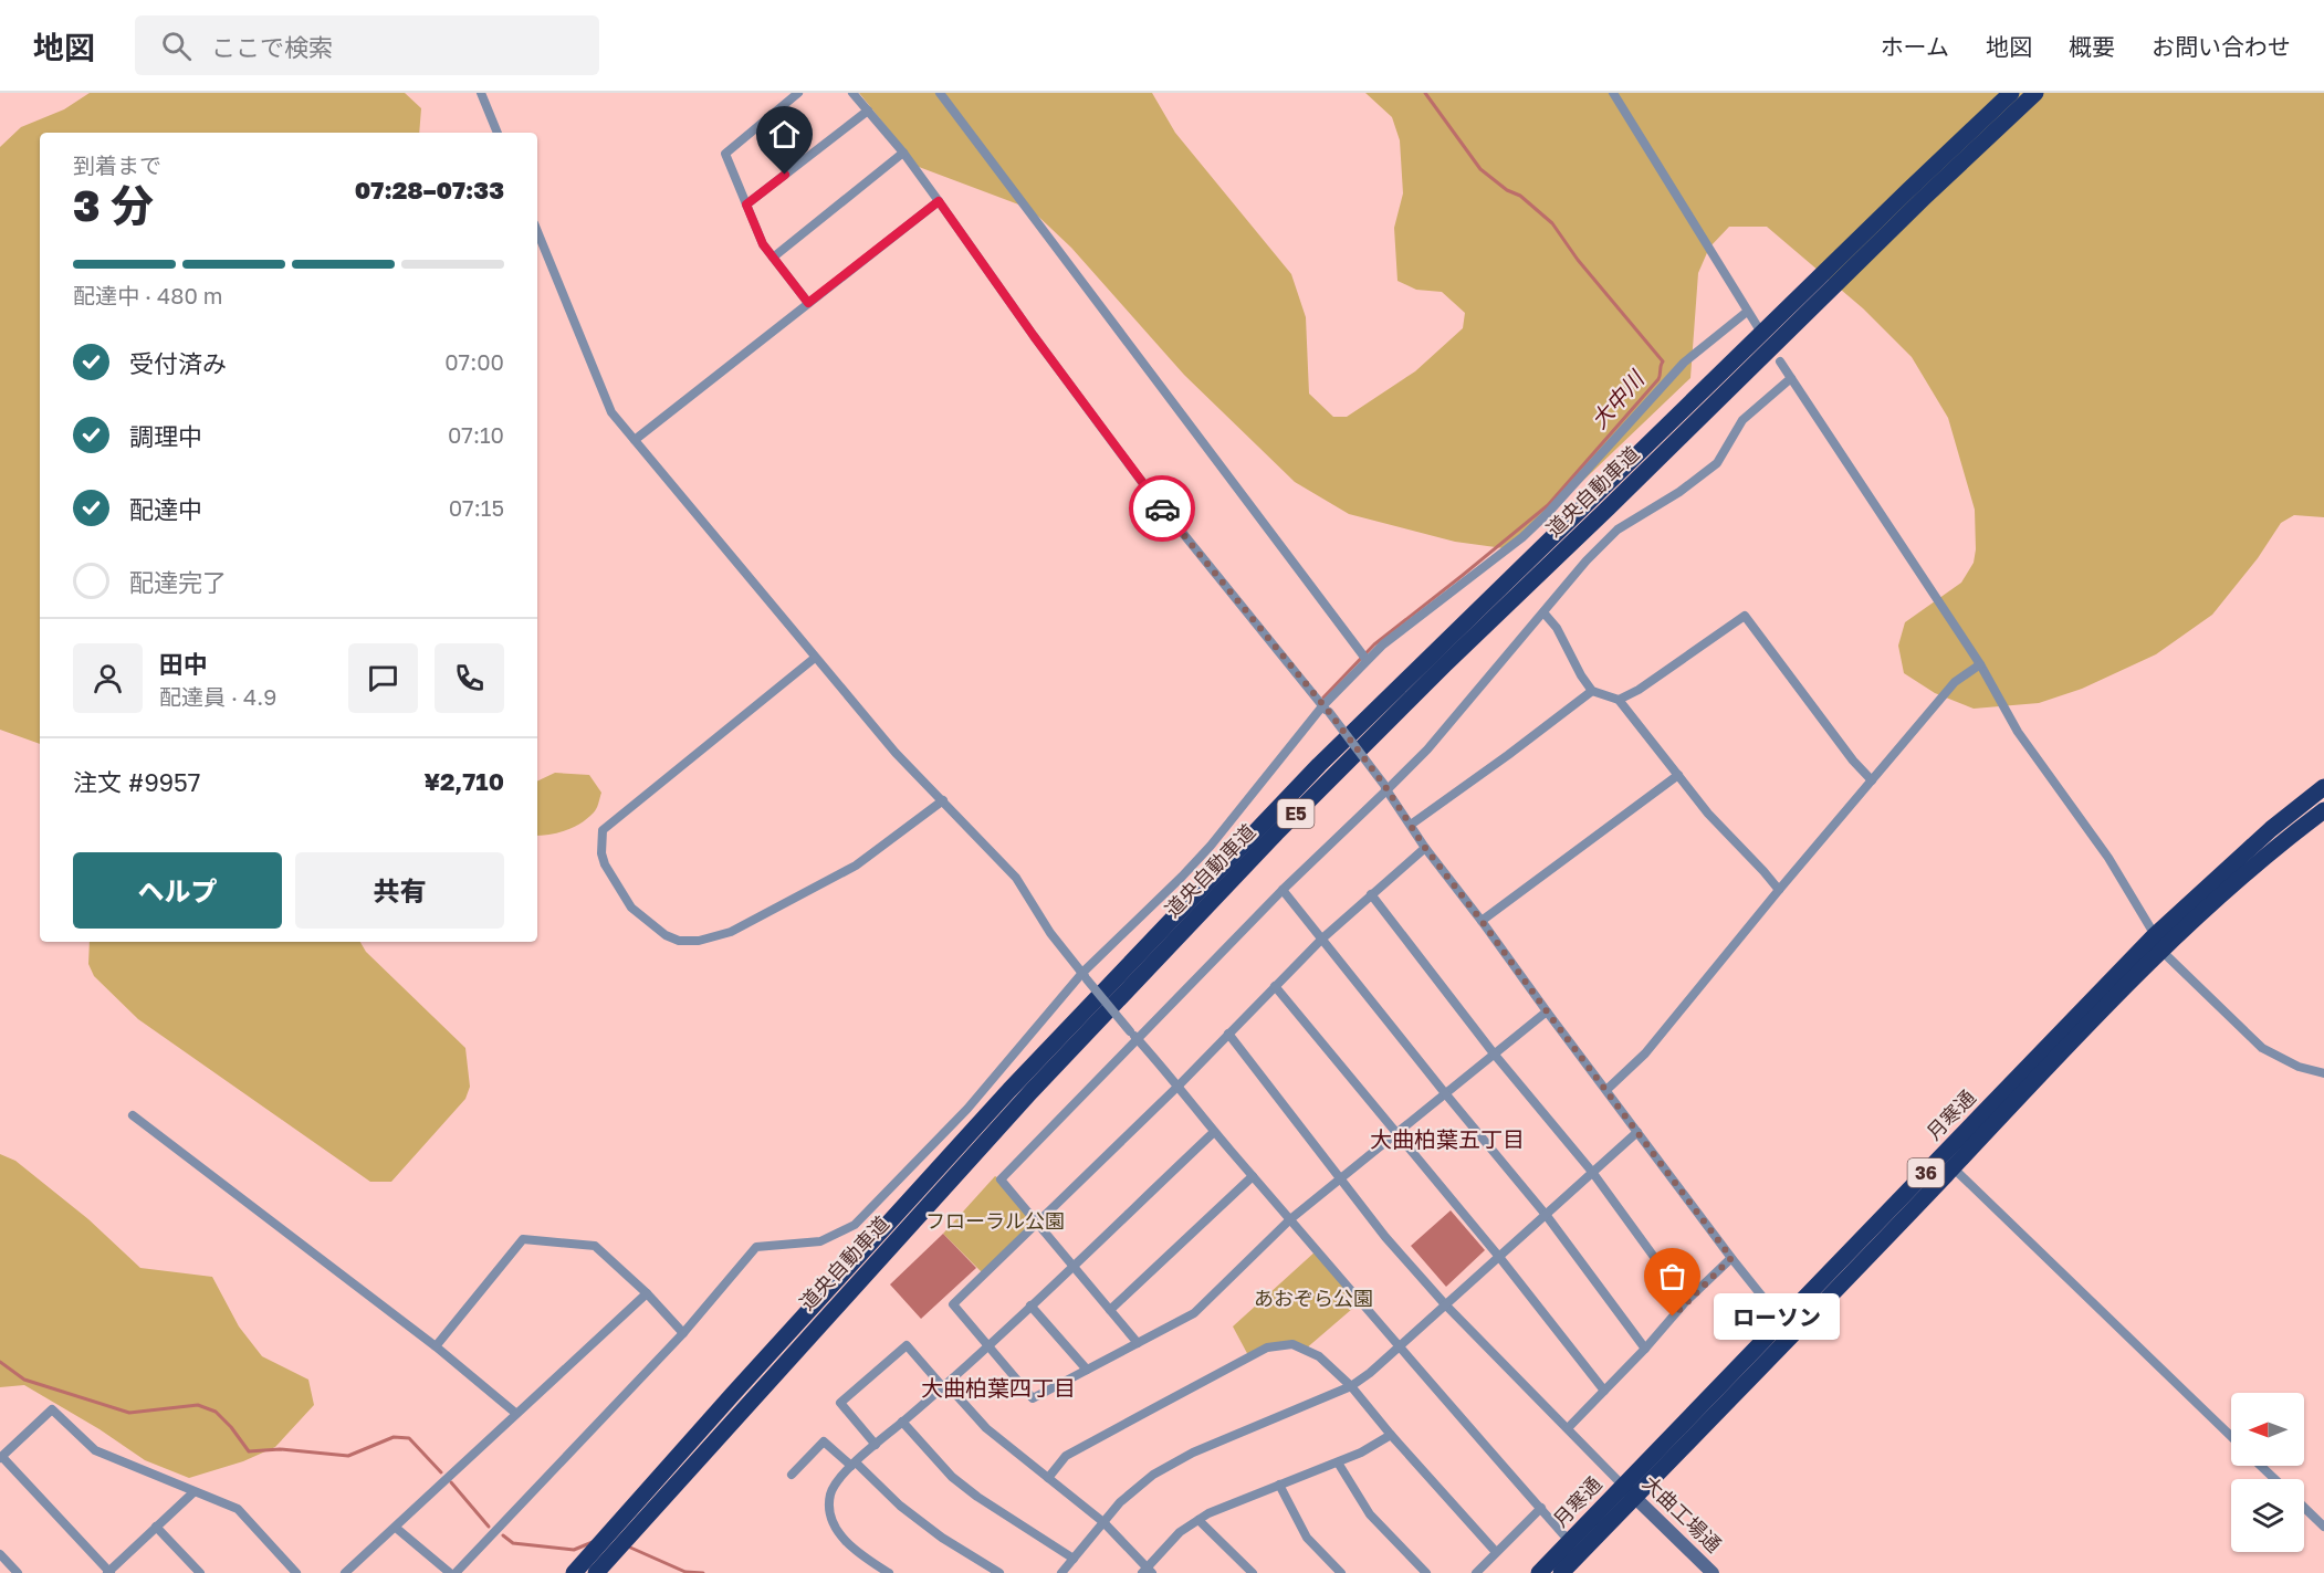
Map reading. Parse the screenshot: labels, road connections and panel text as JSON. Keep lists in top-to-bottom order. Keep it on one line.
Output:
{"streets":{"highway":["道央自動車道","E5","月寒通","36"],"street":["大曲工場通"]},"crossings":[["月寒通","大曲工場通"]],"districts":["大曲柏葉五丁目","大曲柏葉四丁目"],"water":["大中川"],"parks":["フローラル公園","あおぞら公園"],"places":["ローソン"],"north":"left","page":{"header":"地図","search":"ここで検索","nav":["ホーム","地図","概要","お問い合わせ"],"heading":["3 分","到着まで","07:28–07:33"],"panel":["田中","配達員 · 4.9","注文 #9957","¥2,710"],"bar":"配達中 · 480 m","list":[["受付済み","07:00"],["調理中","07:10"],["配達中","07:15"],"配達完了"],"buttons":["ヘルプ","共有"],"bubble":"ローソン"}}
